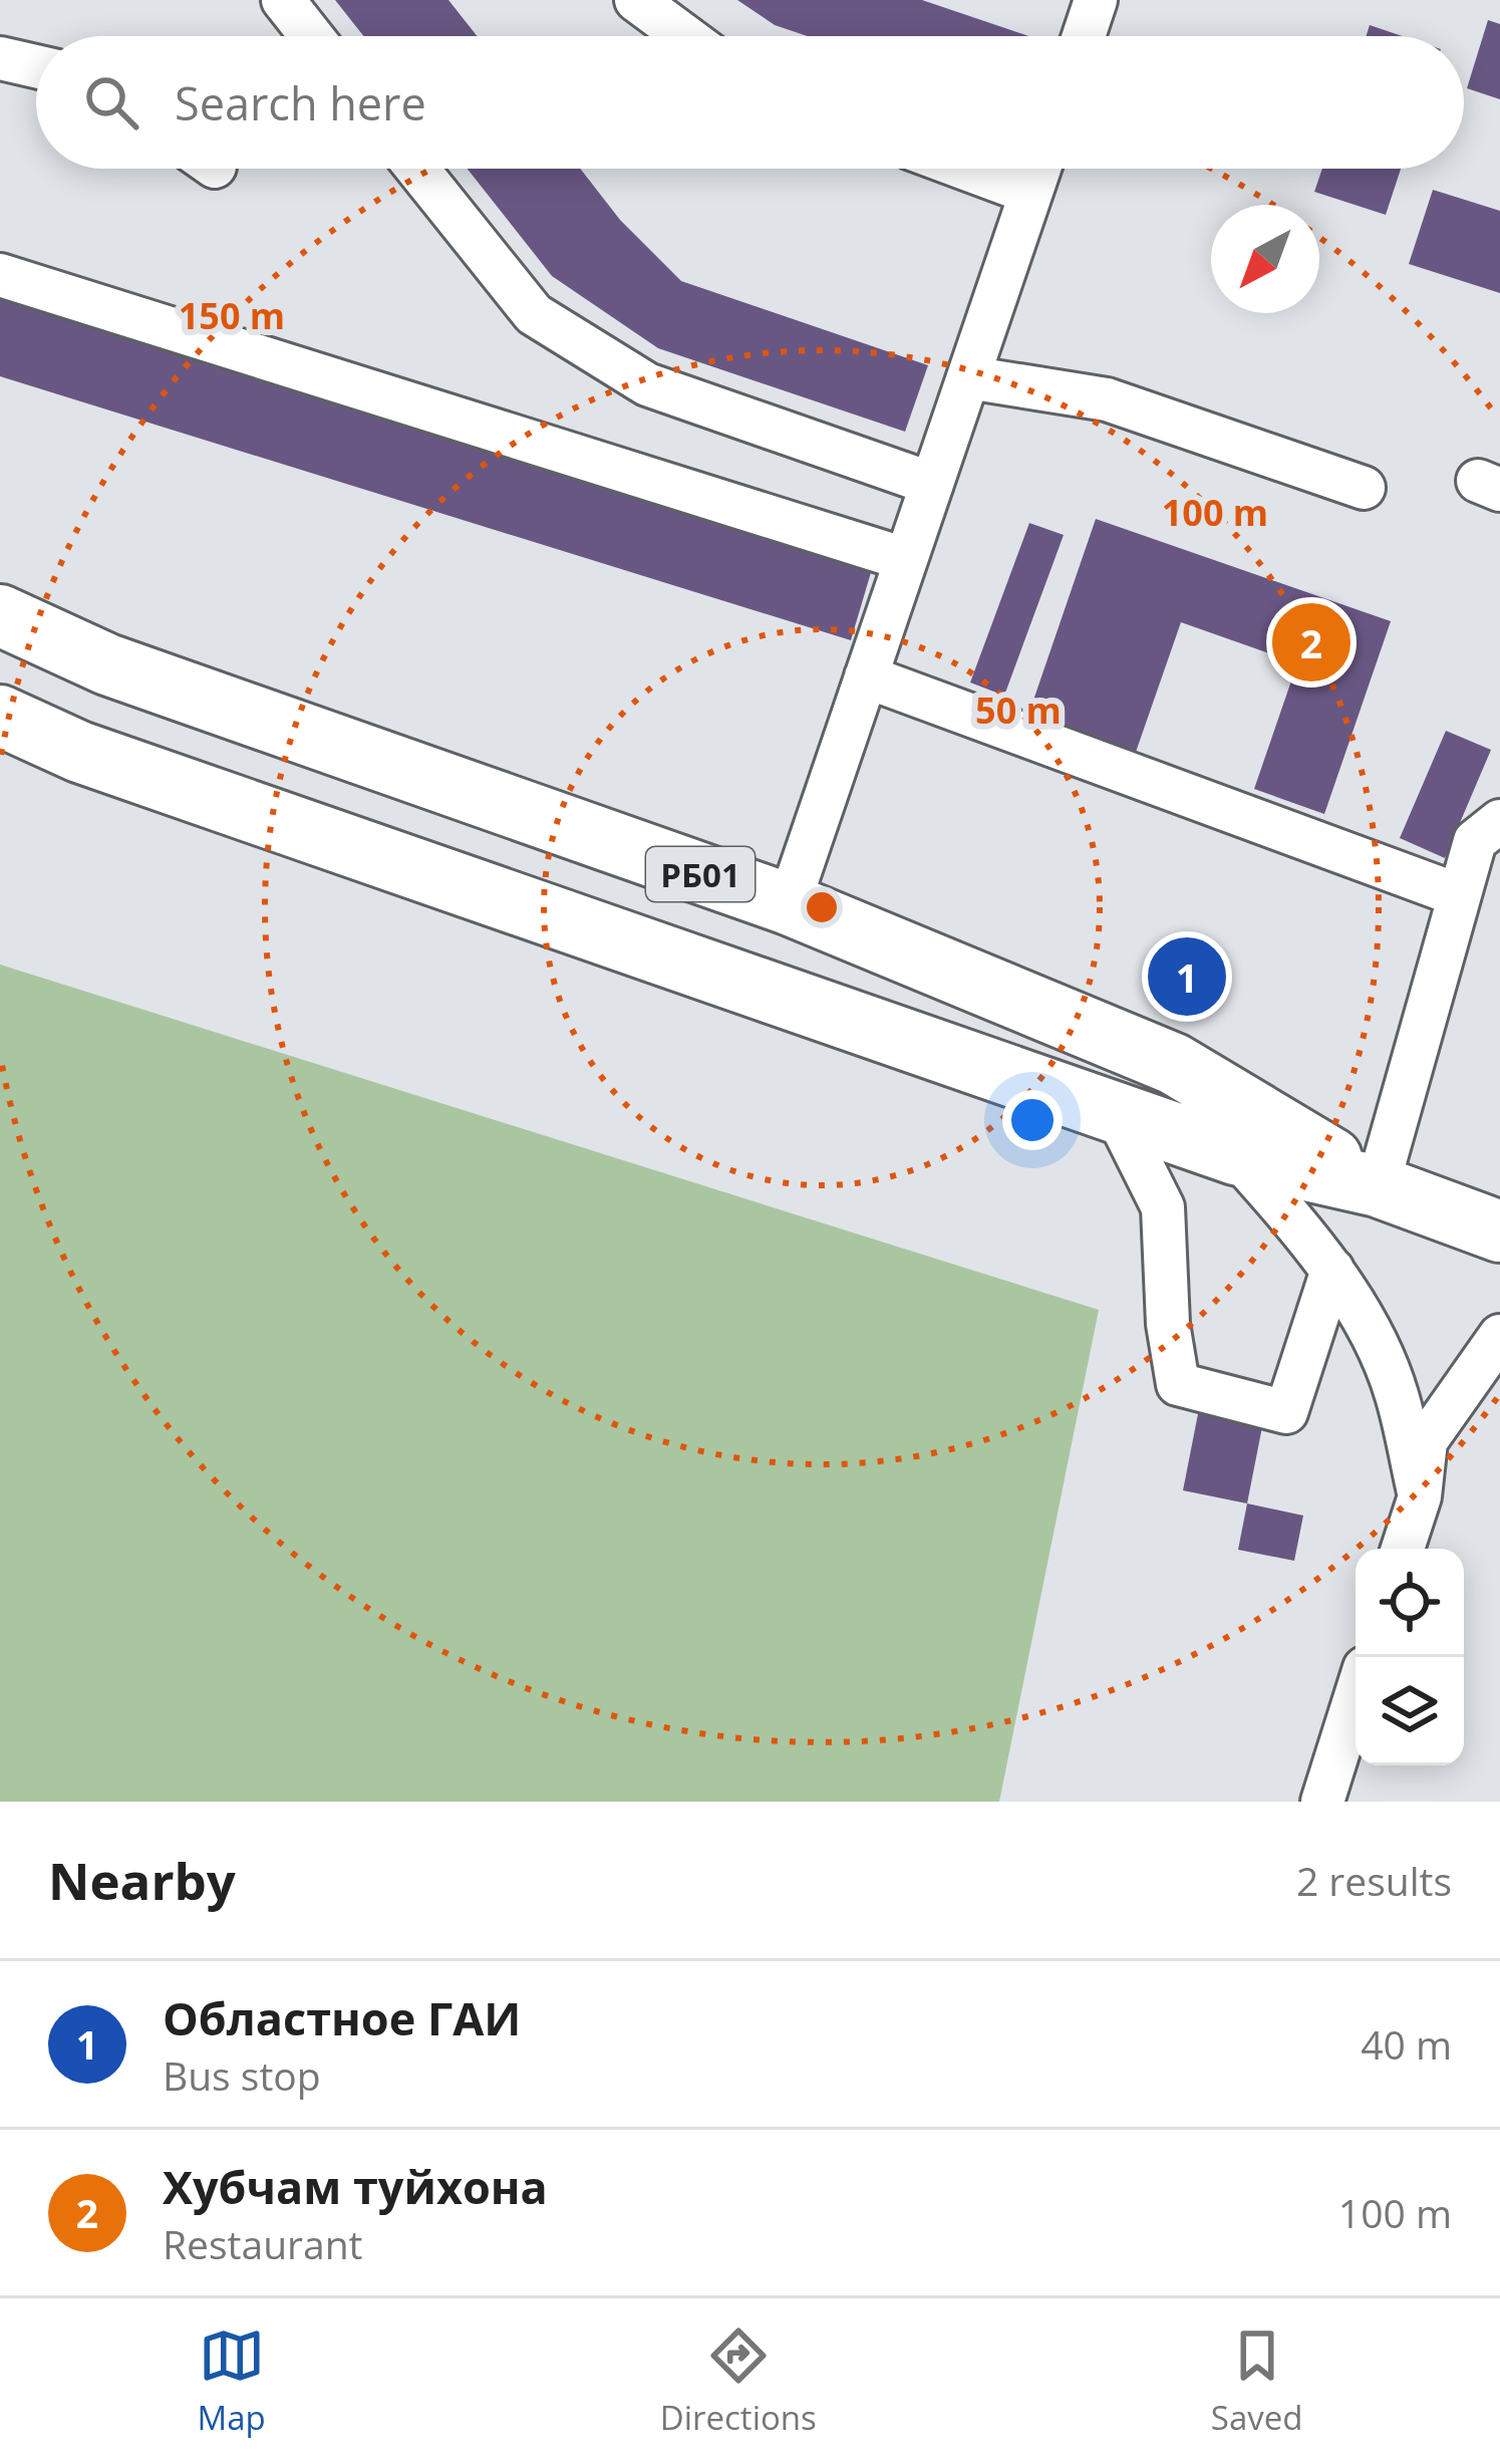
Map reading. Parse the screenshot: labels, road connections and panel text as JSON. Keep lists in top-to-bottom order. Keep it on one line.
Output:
{"streets":{"highway":["РБ01"]},"north":"bottom left","page":{"search":"Search here","pins":["2","1"],"heading":["Nearby","2 results"],"list":[{"mark":"1","name":"Областное ГАИ","note":"Bus stop","value":"40 m"},{"mark":"2","name":"Хубчам туйхона","note":"Restaurant","value":"100 m"}],"nav":["Map","Directions","Saved"]},"rings":["150 m","100 m","50 m"]}
